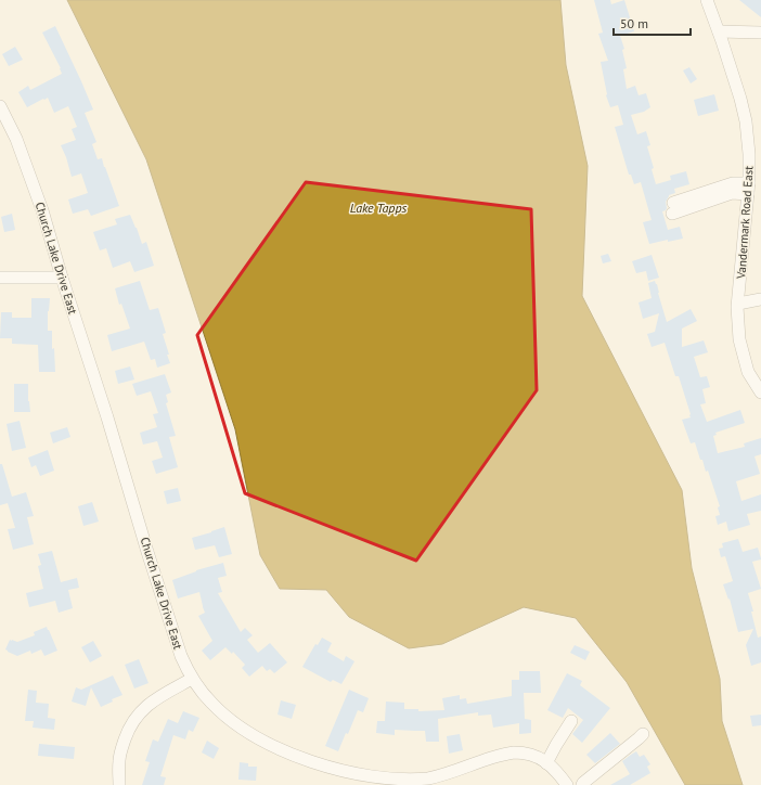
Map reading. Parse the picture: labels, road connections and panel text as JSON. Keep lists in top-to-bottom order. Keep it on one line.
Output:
{"streets":{"street":["Vandermark Road East","Church Lake Drive East"]},"water":["Lake Tapps"],"scale_bar":"50 m"}
